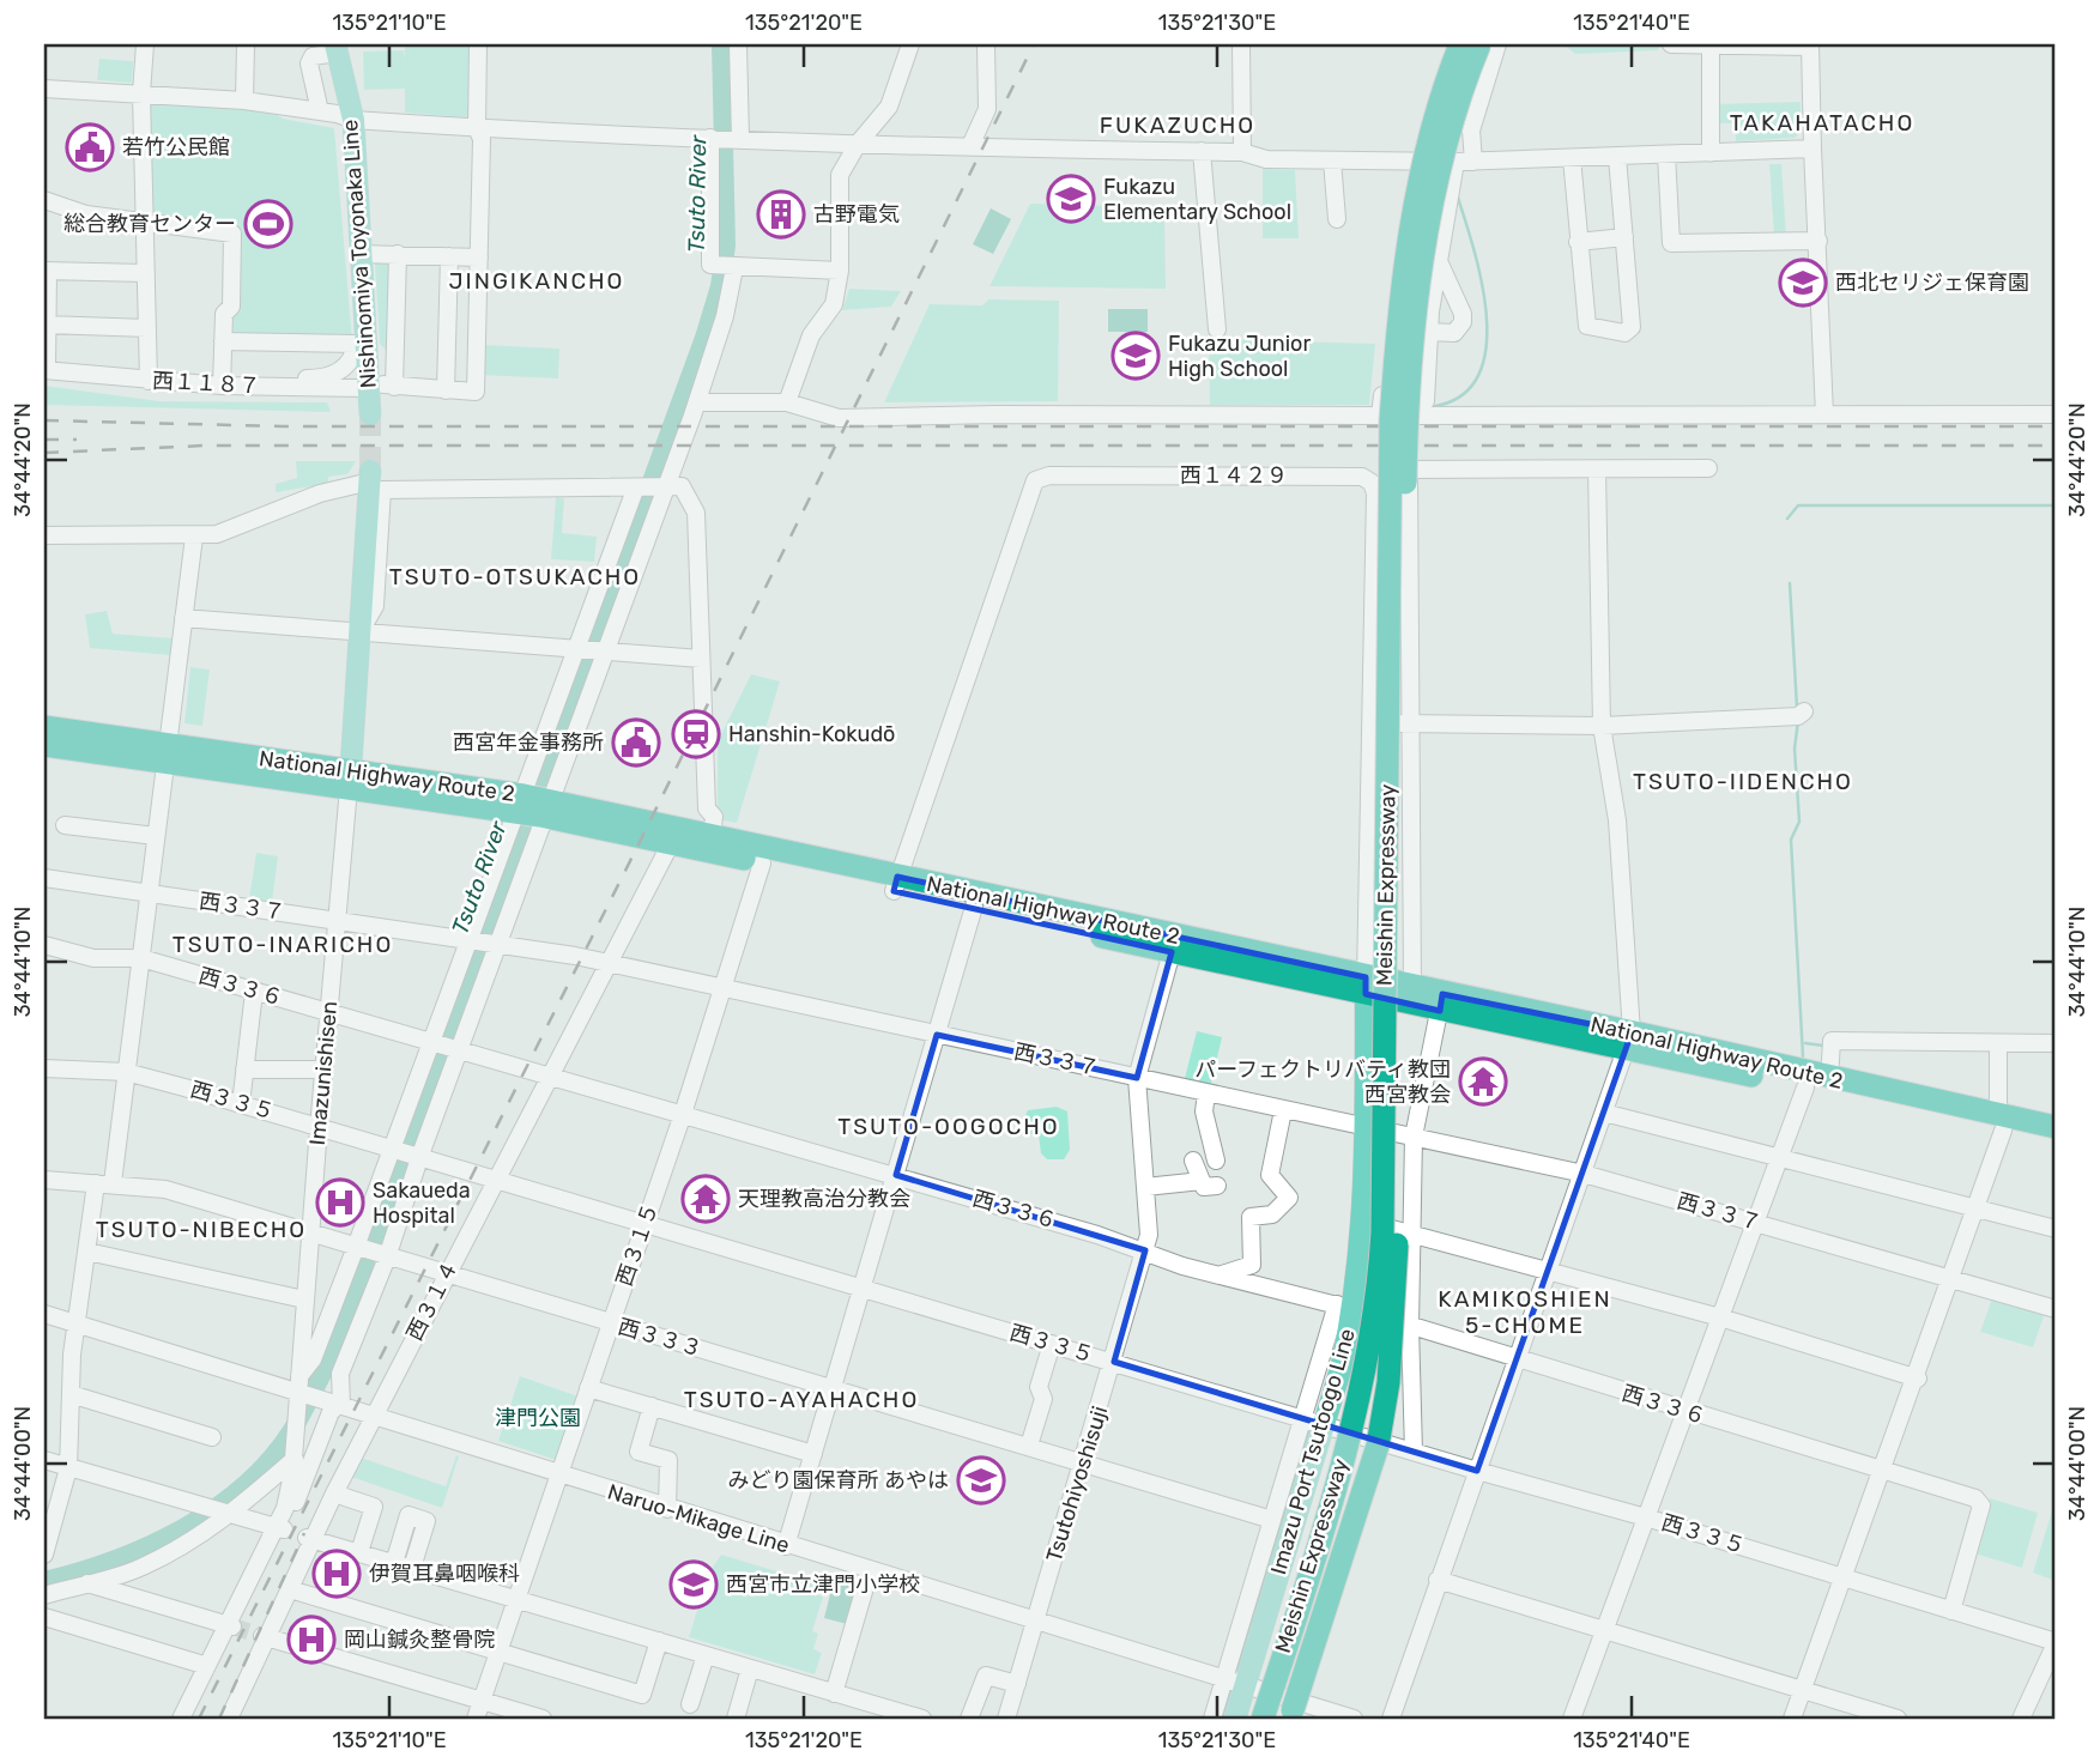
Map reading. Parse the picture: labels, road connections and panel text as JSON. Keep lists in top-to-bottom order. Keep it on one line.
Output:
{"streets":{"highway":["National Highway Route 2","Meishin Expressway"],"main road":["Nishinomiya Toyonaka Line","Imazu Port Tsutoogo Line"],"street":["西１１８７","西１４２９","西３３７","西３３６","Imazunishisen","西３３５","西３１５","西３１４","西３３３","Tsutohiyoshisuji","Naruo-Mikage Line"]},"crossings":[["Nishinomiya Toyonaka Line","西１１８７"],["西１４２９","National Highway Route 2"],["西１４２９","Imazu Port Tsutoogo Line"],["National Highway Route 2","Imazunishisen"],["National Highway Route 2","西３１５"],["National Highway Route 2","西３１４"],["National Highway Route 2","Imazu Port Tsutoogo Line"],["National Highway Route 2","Tsutohiyoshisuji"],["西３３７","Imazunishisen"],["西３３７","西３１５"],["西３３７","西３１４"],["西３３７","Imazu Port Tsutoogo Line"],["西３３７","Tsutohiyoshisuji"],["西３３６","Imazunishisen"],["西３３６","西３３５"],["西３３６","西３１５"],["西３３６","西３１４"],["西３３６","Imazu Port Tsutoogo Line"],["西３３６","Tsutohiyoshisuji"],["Imazunishisen","西３３５"],["Imazunishisen","西３３３"],["Imazunishisen","Naruo-Mikage Line"],["西３３５","西３１５"],["西３３５","西３１４"],["西３３５","Imazu Port Tsutoogo Line"],["西３３５","Tsutohiyoshisuji"],["西３１５","西３３３"],["西３１５","Naruo-Mikage Line"],["西３１４","西３３３"],["西３１４","Naruo-Mikage Line"],["西３３３","Tsutohiyoshisuji"],["Imazu Port Tsutoogo Line","Naruo-Mikage Line"],["Tsutohiyoshisuji","Naruo-Mikage Line"]],"districts":["TAKAHATACHO","FUKAZUCHO","JINGIKANCHO","TSUTO-OTSUKACHO","TSUTO-IIDENCHO","TSUTO-INARICHO","TSUTO-OOGOCHO","TSUTO-NIBECHO","KAMIKOSHIEN 5-CHOME","TSUTO-AYAHACHO"],"water":["Tsuto River"],"parks":["津門公園"],"places":{"public building":["若竹公民館","西宮年金事務所"],"school or university":["Fukazu Elementary School","西北セリジェ保育園","Fukazu Junior High School","みどり園保育所 あやは","西宮市立津門小学校"],"building":["古野電気"],"sports":["総合教育センター"],"station":["Hanshin-Kokudō"],"temple":["パーフェクトリバティ教団 西宮教会","天理教高治分教会"],"hospital":["Sakaueda Hospital","伊賀耳鼻咽喉科","岡山鍼灸整骨院"]},"coordinates":["135°21'10\"E","135°21'20\"E","135°21'30\"E","135°21'40\"E","34°44'20\"N","34°44'10\"N","34°44'00\"N"]}
